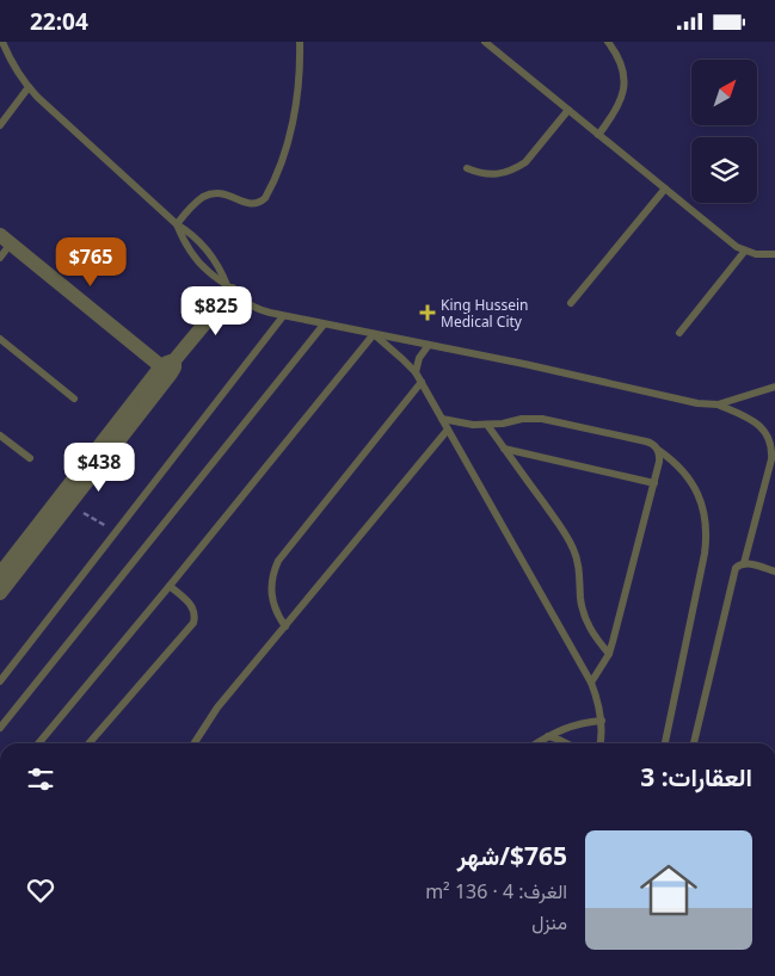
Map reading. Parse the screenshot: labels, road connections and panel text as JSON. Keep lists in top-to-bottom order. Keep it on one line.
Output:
{"places":{"health":["King Hussein Medical City"]},"north":"top right","page":{"status":"22:04","price":["$765","$825","$438"],"heading":"العقارات: 3","list":[{"name":"$765/شهر","note":"الغرف: 4 · 136 m² · منزل"}]}}
